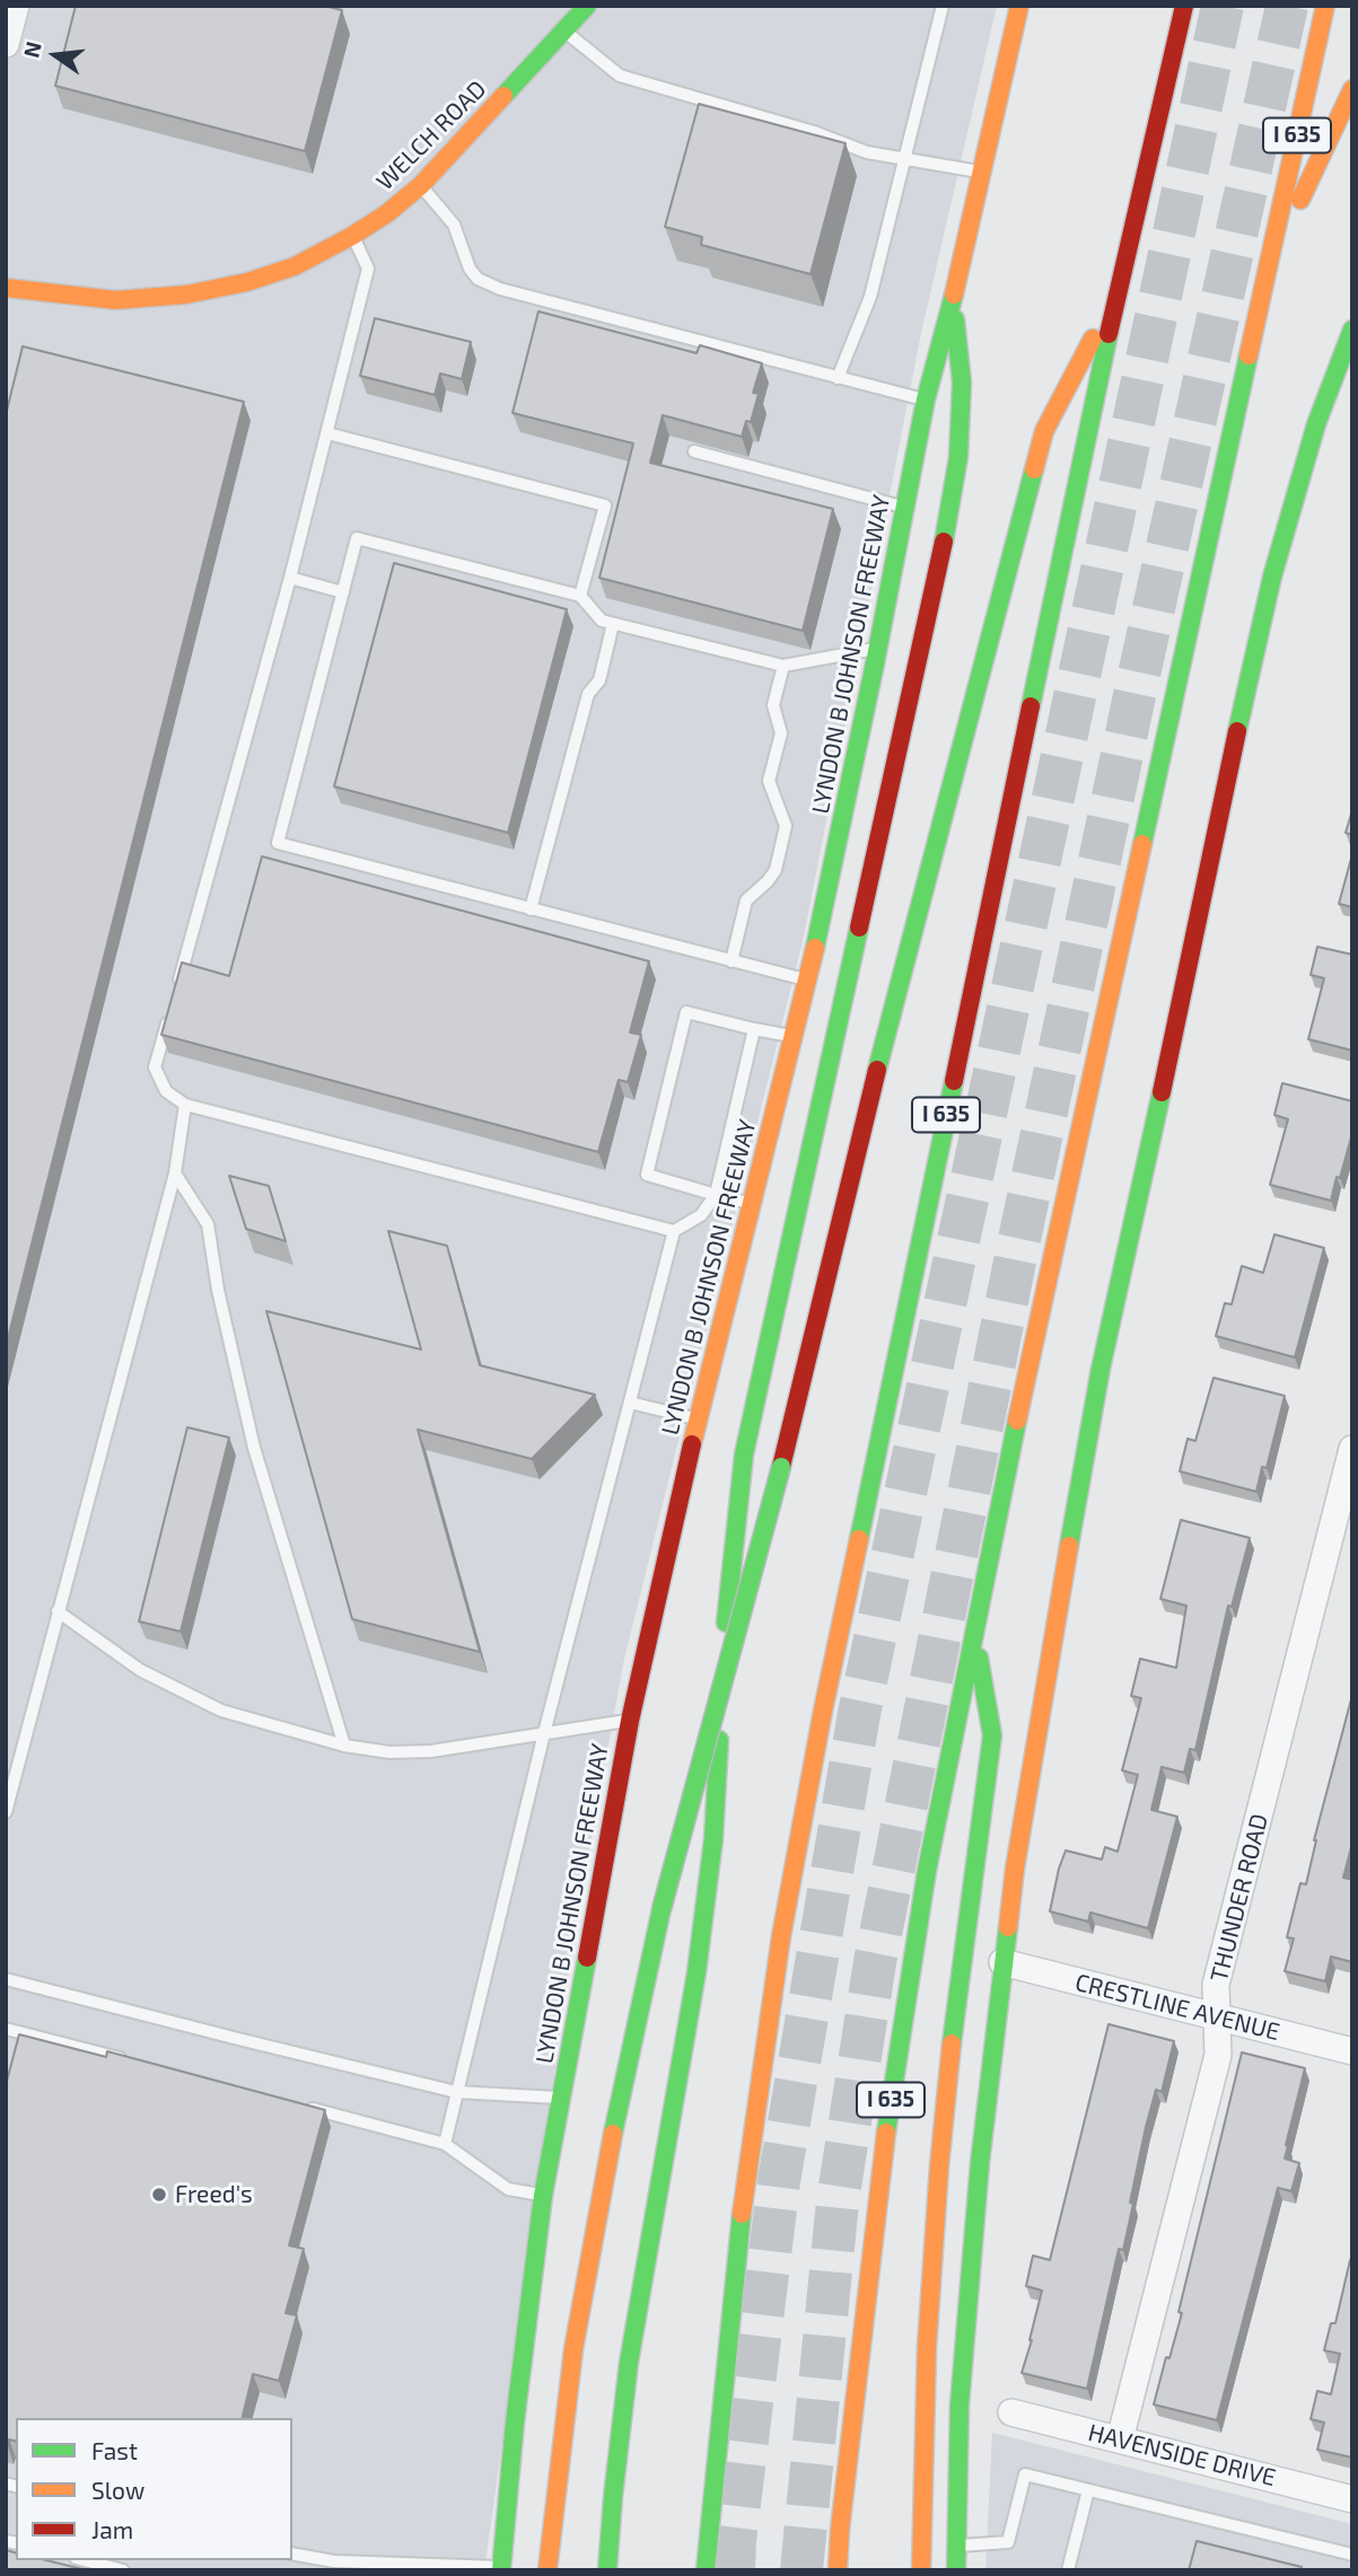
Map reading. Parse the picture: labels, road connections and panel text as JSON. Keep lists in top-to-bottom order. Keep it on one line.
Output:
{"streets":{"main road":["WELCH ROAD","I 635","LYNDON B JOHNSON FREEWAY"],"street":["THUNDER ROAD","CRESTLINE AVENUE","HAVENSIDE DRIVE"]},"crossings":[["THUNDER ROAD","CRESTLINE AVENUE"],["THUNDER ROAD","HAVENSIDE DRIVE"]],"places":["Freed's"],"legend":["Fast","Slow","Jam"],"north":"left"}
